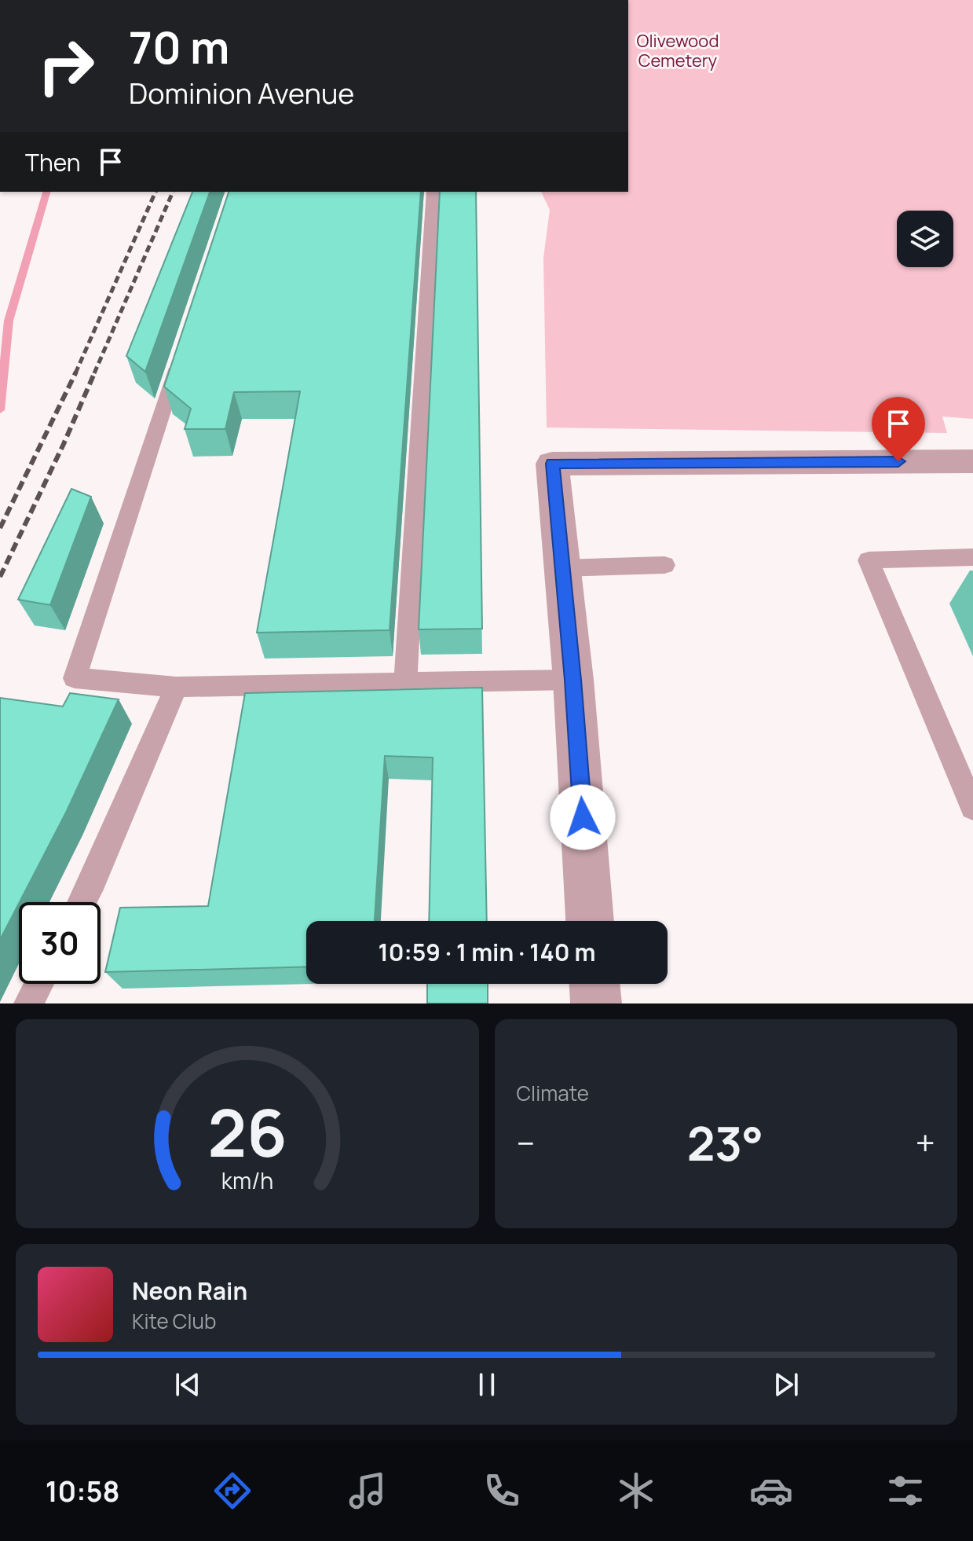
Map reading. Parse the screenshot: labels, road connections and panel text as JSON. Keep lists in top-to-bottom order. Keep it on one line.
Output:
{"parks":["Olivewood Cemetery"],"page":{"turn":["70 m","Dominion Avenue"],"then":"Then","limit":"30","trip":"10:59 · 1 min · 140 m","tile":"Climate","heat":["−","23°","+"],"song":["Neon Rain","Kite Club"],"tabs":"10:58","gauge":["26","km/h"]}}
